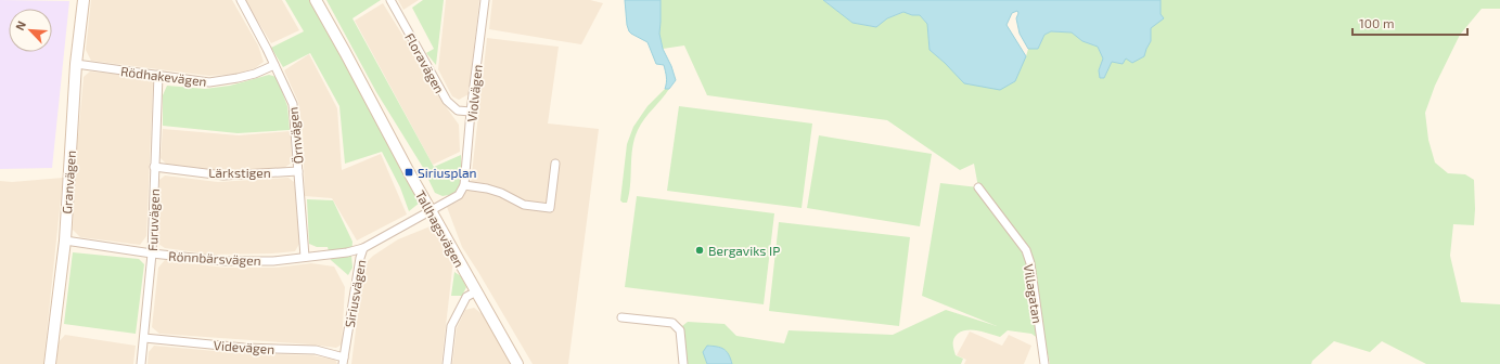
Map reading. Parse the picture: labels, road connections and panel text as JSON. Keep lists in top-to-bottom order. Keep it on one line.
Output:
{"streets":{"main road":["Granvägen","Tallhagsvägen"],"street":["Floravägen","Rödhakevägen","Violvägen","Örnvägen","Lärkstigen","Furuvägen","Rönnbärsvägen","Siriusvägen","Villagatan","Videvägen"]},"crossings":[["Floravägen","Violvägen"],["Rödhakevägen","Örnvägen"],["Rödhakevägen","Granvägen"],["Rödhakevägen","Furuvägen"],["Örnvägen","Lärkstigen"],["Örnvägen","Rönnbärsvägen"],["Lärkstigen","Furuvägen"],["Granvägen","Rönnbärsvägen"],["Furuvägen","Rönnbärsvägen"],["Furuvägen","Videvägen"],["Tallhagsvägen","Siriusvägen"],["Rönnbärsvägen","Siriusvägen"],["Siriusvägen","Videvägen"]],"places":{"transit":["Siriusplan"],"other":["Bergaviks IP"]},"scale_bar":"100 m","north":"top left"}
